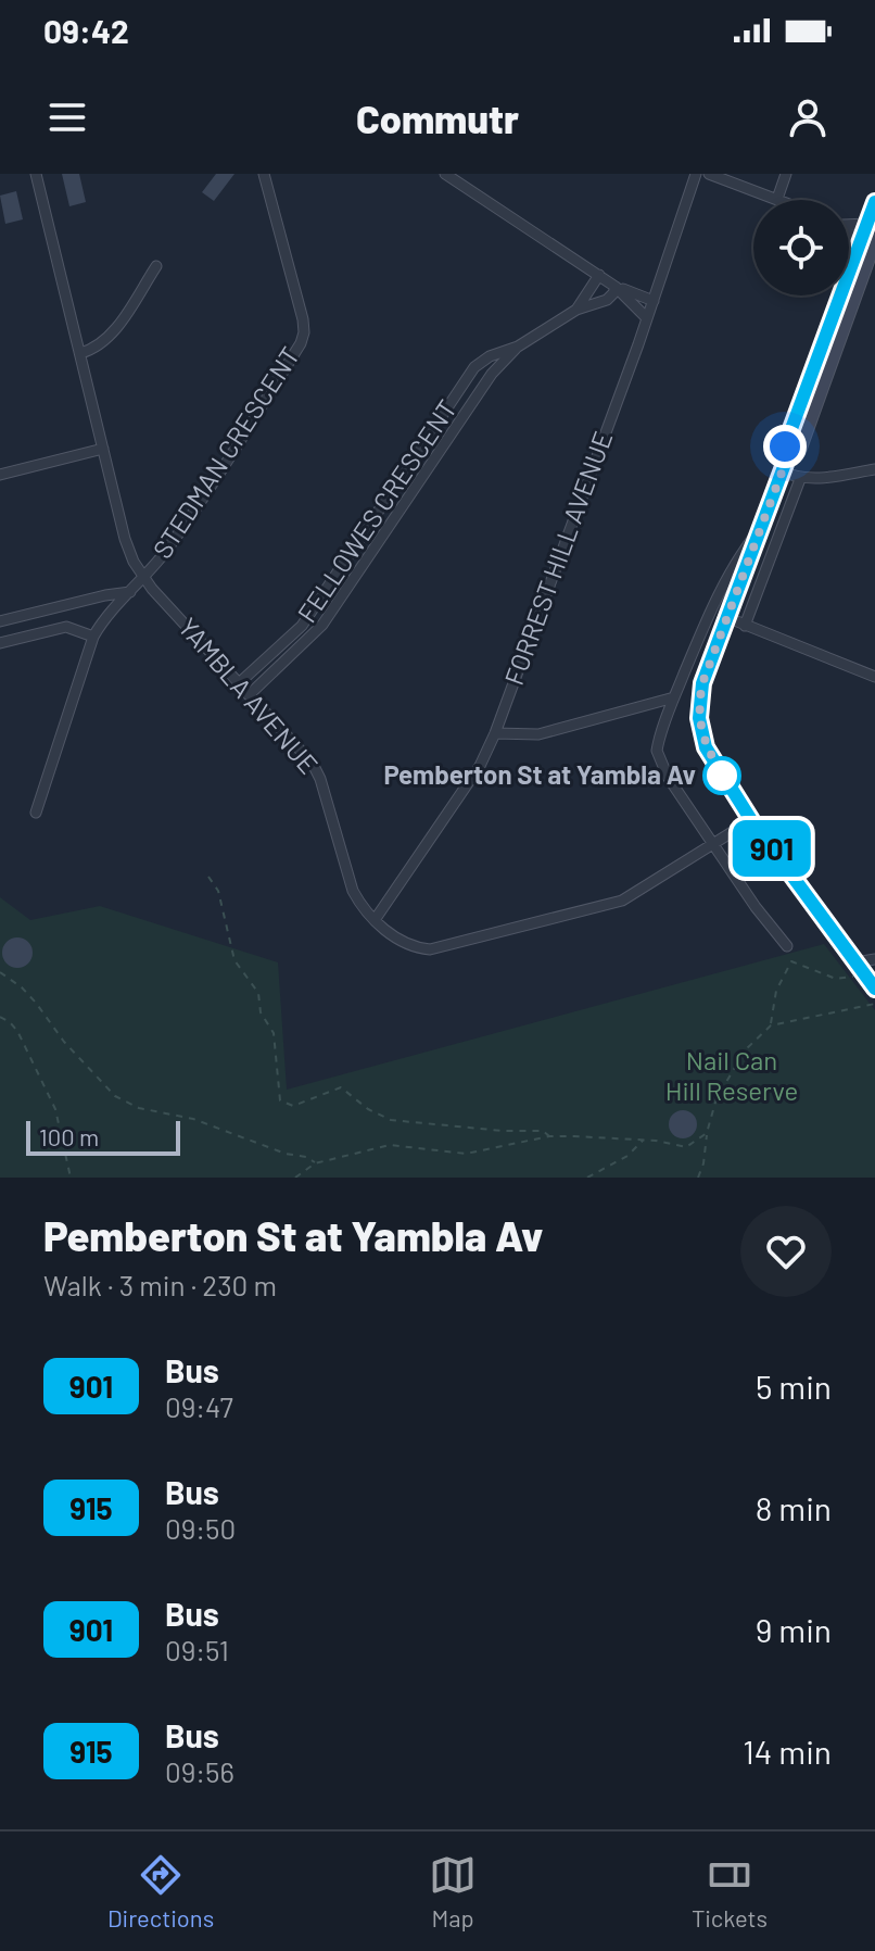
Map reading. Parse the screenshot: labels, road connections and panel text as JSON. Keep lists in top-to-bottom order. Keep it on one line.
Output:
{"streets":{"street":["STEDMAN CRESCENT","FELLOWES CRESCENT","FORREST HILL AVENUE","YAMBLA AVENUE"]},"crossings":[["STEDMAN CRESCENT","YAMBLA AVENUE"],["FELLOWES CRESCENT","YAMBLA AVENUE"],["FORREST HILL AVENUE","YAMBLA AVENUE"]],"parks":["Nail Can Hill Reserve"],"places":["Pemberton St at Yambla Av"],"lines":["bus line 901"],"scale_bar":"100 m","page":{"status":"09:42","header":"Commutr","on_map":"901","scale":"100 m","heading":["Pemberton St at Yambla Av","Walk · 3 min · 230 m"],"list":[{"mark":"901","name":"Bus","note":"09:47","value":"5 min"},{"mark":"915","name":"Bus","note":"09:50","value":"8 min"},{"mark":"901","name":"Bus","note":"09:51","value":"9 min"},{"mark":"915","name":"Bus","note":"09:56","value":"14 min"}],"tabs":["Directions","Map","Tickets"]}}
